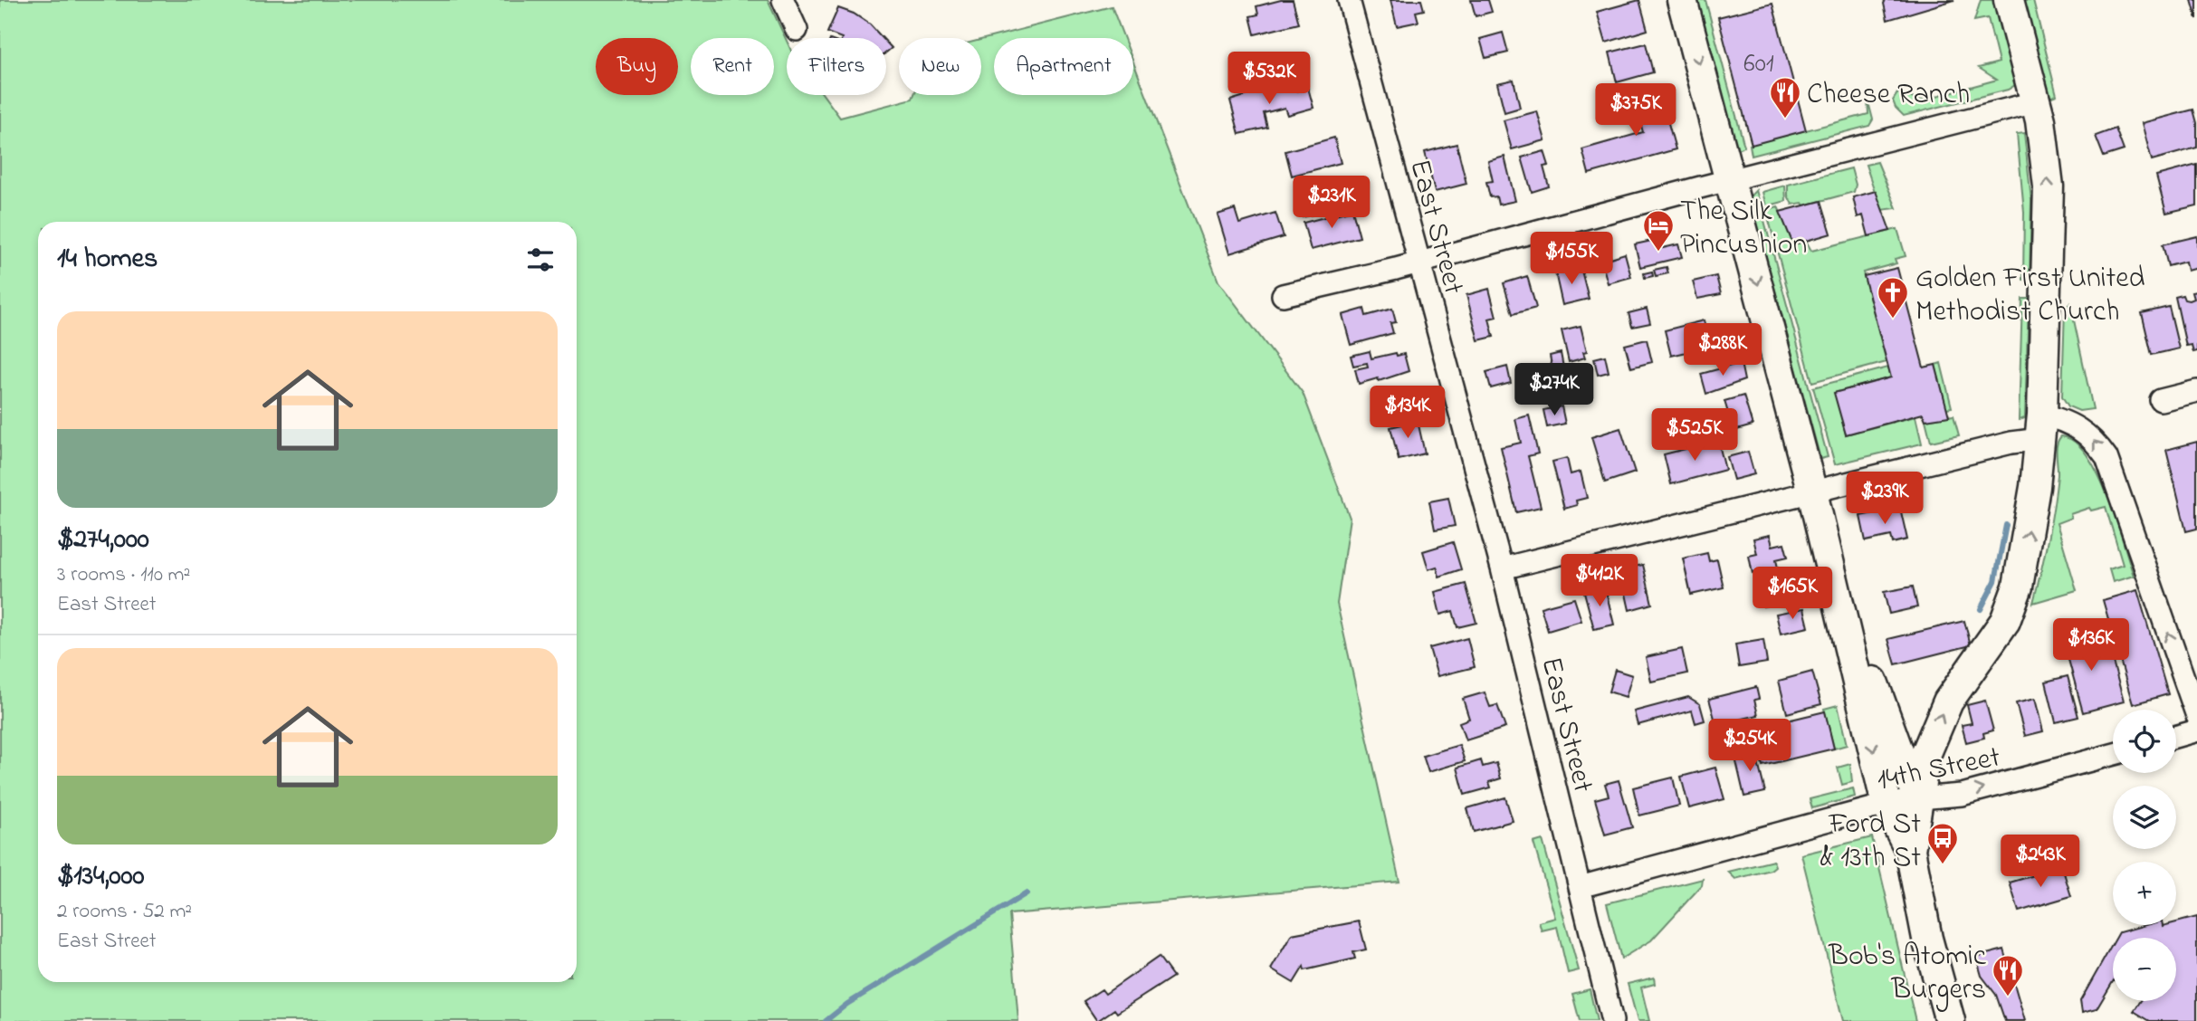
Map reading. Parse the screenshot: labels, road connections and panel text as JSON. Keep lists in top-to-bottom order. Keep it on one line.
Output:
{"streets":{"street":["East Street","14th Street"]},"crossings":[["East Street","14th Street"]],"one_way":["14th Street"],"places":{"restaurant":["Cheese Ranch","Bob's Atomic Burgers"],"hotel":["The Silk Pincushion"],"church":["Golden First United Methodist Church"],"bus stop":["Ford St & 13th St"]},"house_numbers":["601"],"page":{"chip":["Buy","Rent","Filters","New","Apartment"],"price":["$532K","$375K","$231K","$155K","$288K","$274K","$134K","$525K","$239K","$412K","$165K","$136K","$254K","$243K"],"heading":"14 homes","list":[{"name":"$274,000","note":"3 rooms · 110 m² · East Street"},{"name":"$134,000","note":"2 rooms · 52 m² · East Street"}],"map_buttons":["+","−"]}}
